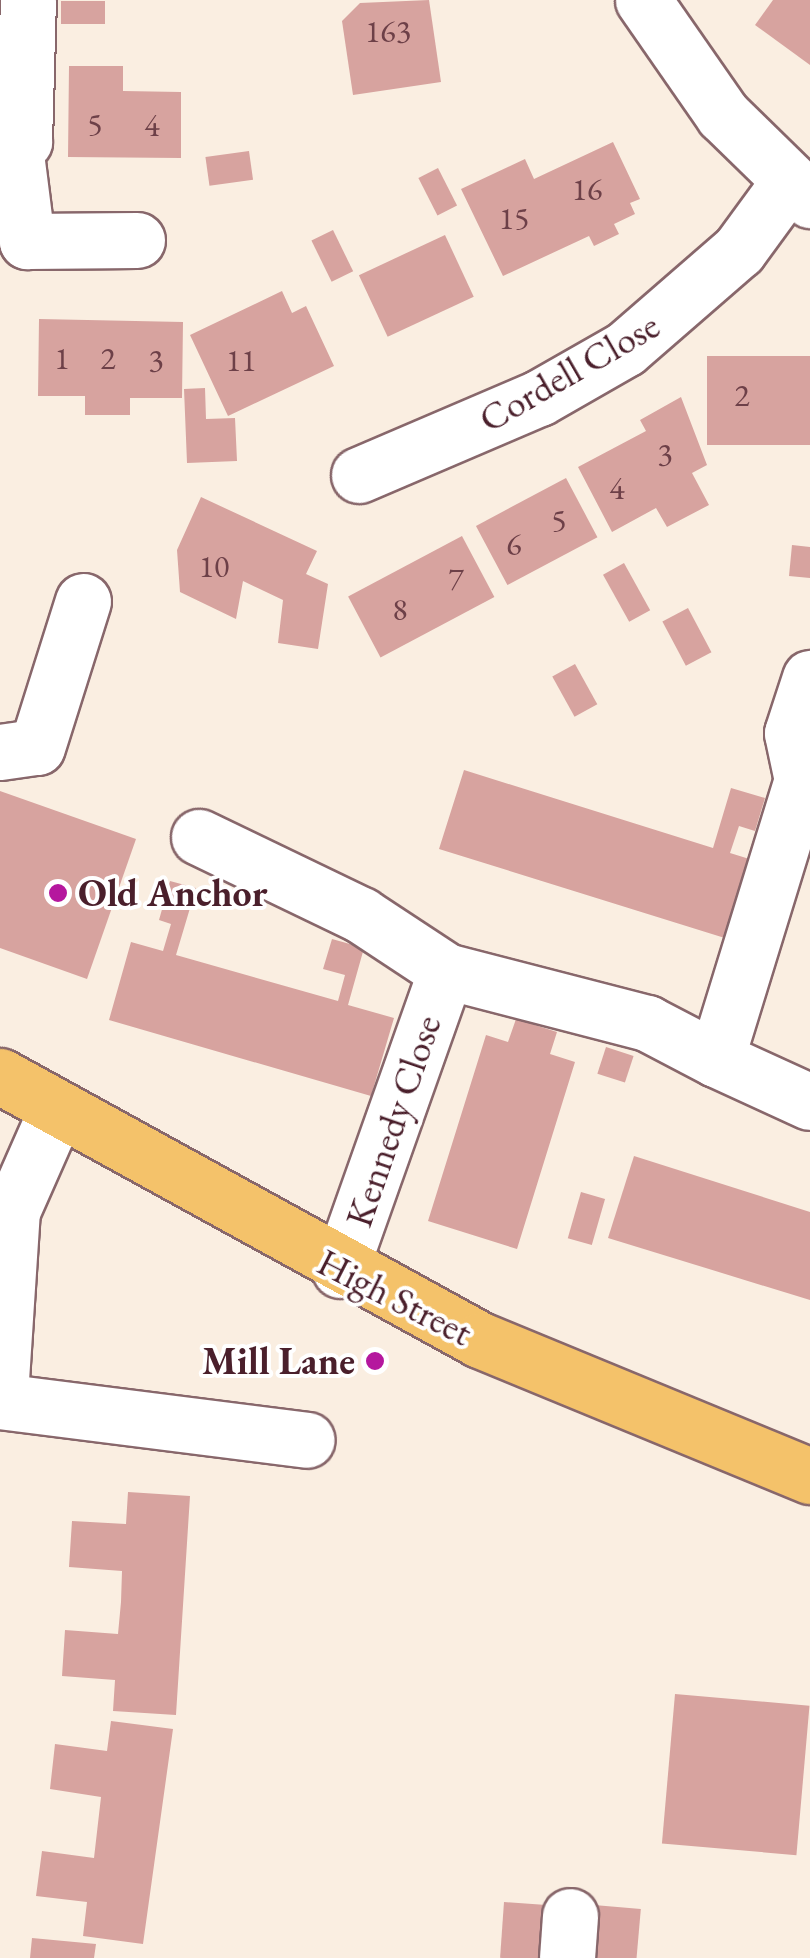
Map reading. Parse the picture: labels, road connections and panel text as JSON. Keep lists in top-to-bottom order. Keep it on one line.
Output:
{"streets":{"main road":["High Street"],"street":["Cordell Close","Kennedy Close"]},"crossings":[["Kennedy Close","High Street"]],"places":["Old Anchor","Mill Lane"],"house_numbers":["163","5","4","16","15","1","2","3","11","2","3","4","5","6","10","7","8"]}
